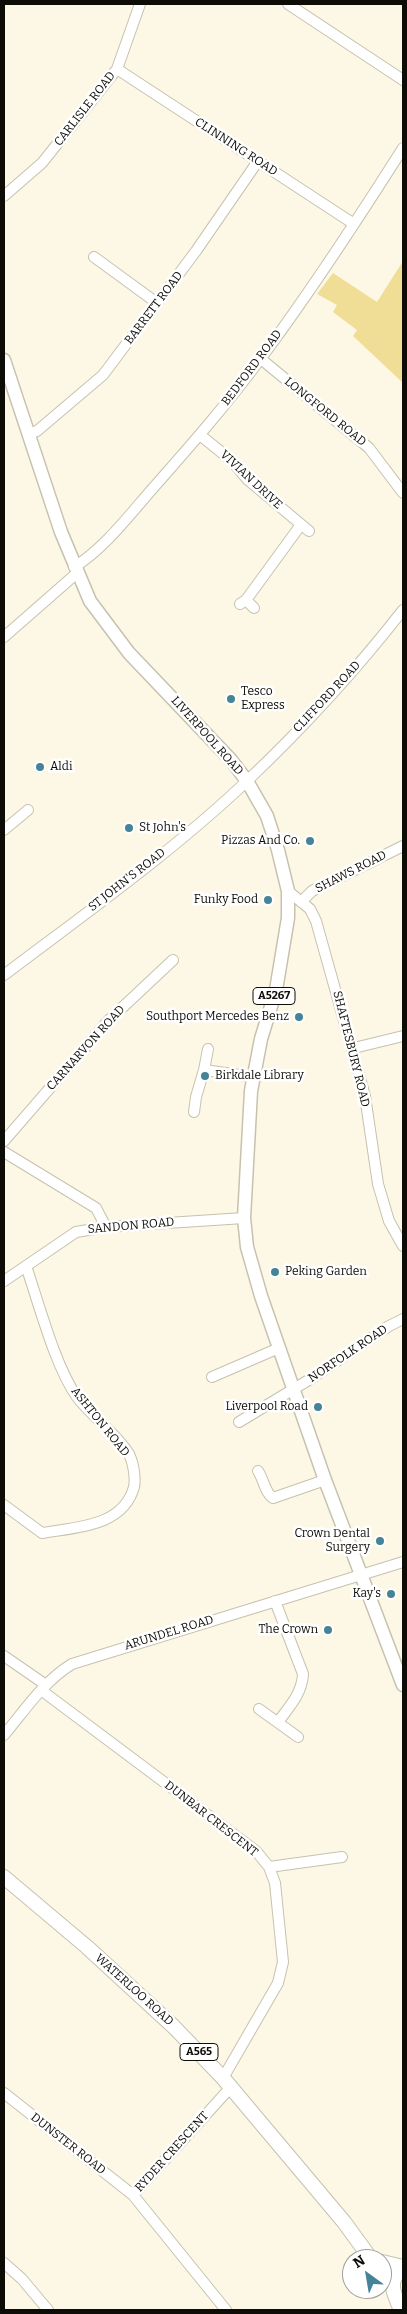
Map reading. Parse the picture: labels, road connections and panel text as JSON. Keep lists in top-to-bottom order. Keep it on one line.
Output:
{"streets":{"highway":["WATERLOO ROAD","A565"],"main road":["LIVERPOOL ROAD","A5267"],"street":["CARLISLE ROAD","CLINNING ROAD","BARRETT ROAD","BEDFORD ROAD","LONGFORD ROAD","VIVIAN DRIVE","CLIFFORD ROAD","SHAWS ROAD","ST JOHN'S ROAD","CARNARVON ROAD","SHAFTESBURY ROAD","SANDON ROAD","NORFOLK ROAD","ASHTON ROAD","ARUNDEL ROAD","DUNBAR CRESCENT","DUNSTER ROAD","RYDER CRESCENT"]},"crossings":[["CARLISLE ROAD","CLINNING ROAD"],["CLINNING ROAD","BARRETT ROAD"],["CLINNING ROAD","BEDFORD ROAD"],["BARRETT ROAD","LIVERPOOL ROAD"],["BEDFORD ROAD","LONGFORD ROAD"],["BEDFORD ROAD","VIVIAN DRIVE"],["BEDFORD ROAD","LIVERPOOL ROAD"],["CLIFFORD ROAD","LIVERPOOL ROAD"],["CLIFFORD ROAD","ST JOHN'S ROAD"],["LIVERPOOL ROAD","ST JOHN'S ROAD"],["LIVERPOOL ROAD","SHAFTESBURY ROAD"],["LIVERPOOL ROAD","SANDON ROAD"],["LIVERPOOL ROAD","NORFOLK ROAD"],["LIVERPOOL ROAD","ARUNDEL ROAD"],["SHAWS ROAD","SHAFTESBURY ROAD"],["SANDON ROAD","ASHTON ROAD"],["ARUNDEL ROAD","DUNBAR CRESCENT"],["DUNBAR CRESCENT","WATERLOO ROAD"],["DUNBAR CRESCENT","RYDER CRESCENT"],["WATERLOO ROAD","RYDER CRESCENT"],["DUNSTER ROAD","RYDER CRESCENT"]],"places":["Tesco Express","Aldi","St John's","Pizzas And Co.","Funky Food","Southport Mercedes Benz","Birkdale Library","Peking Garden","Liverpool Road","Crown Dental Surgery","Kay's","The Crown"],"north":"top left"}
